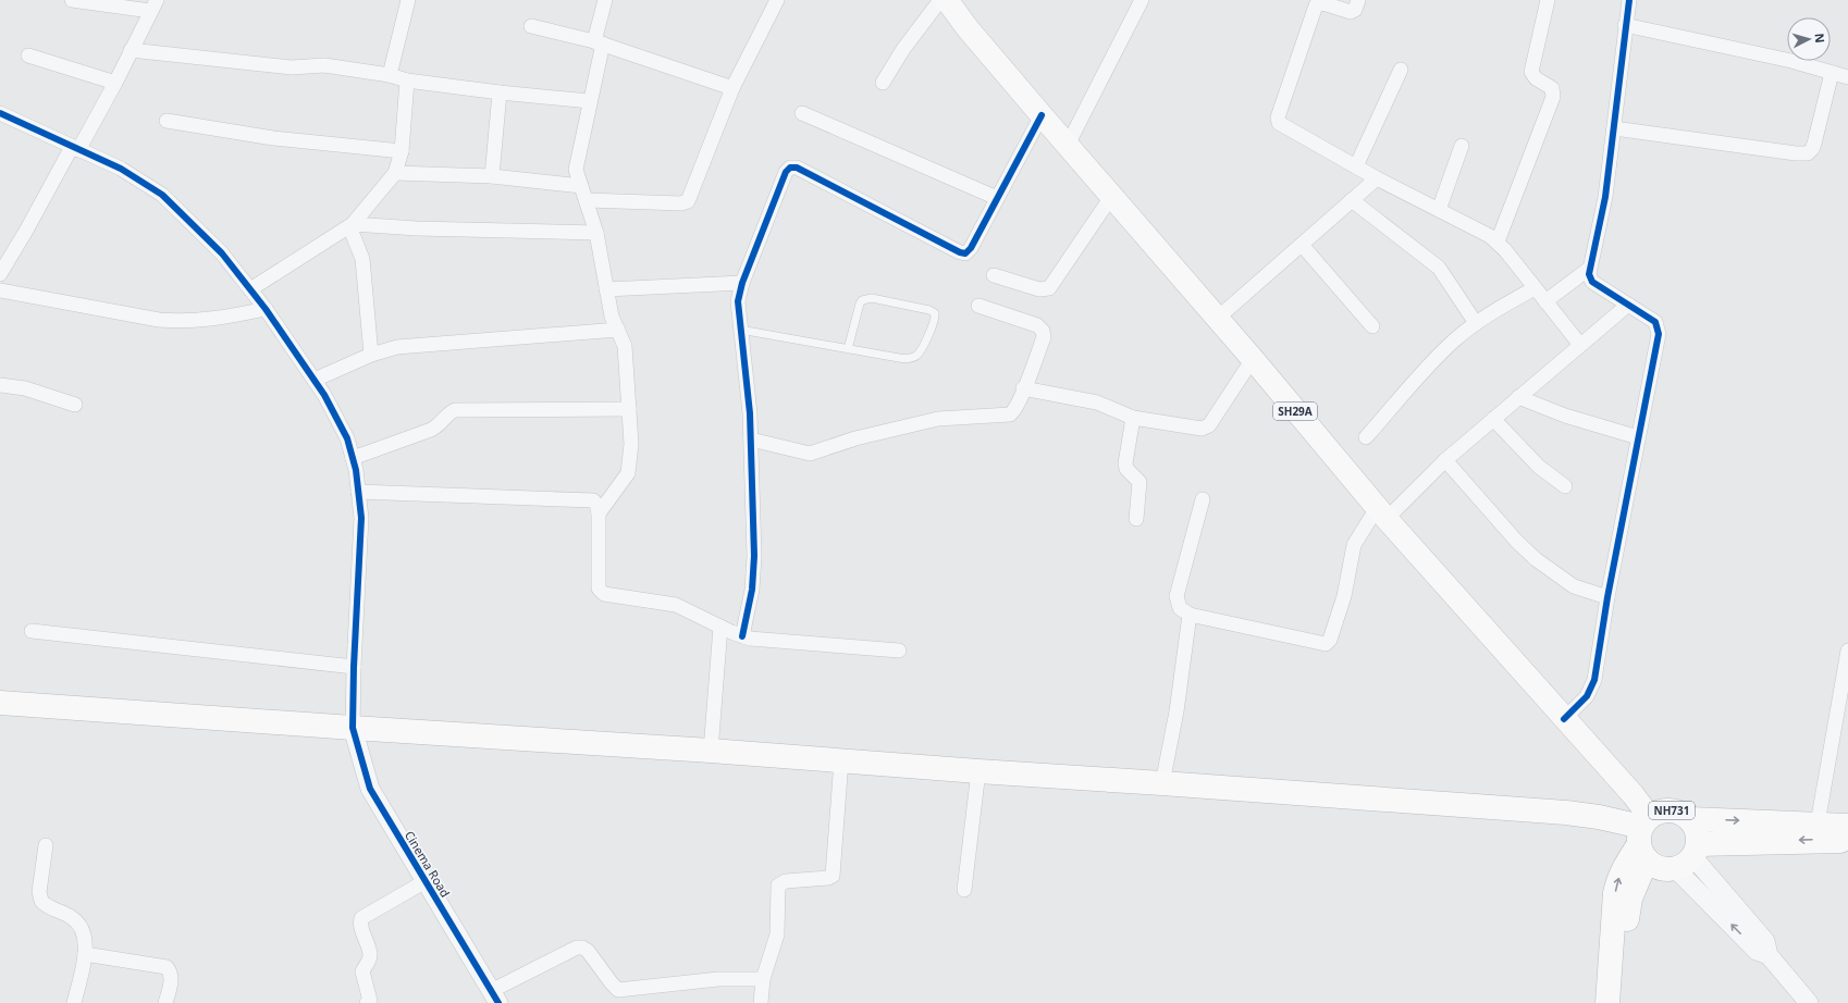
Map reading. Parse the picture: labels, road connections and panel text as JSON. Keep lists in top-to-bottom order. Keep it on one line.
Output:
{"streets":{"highway":["NH731"],"main road":["SH29A"],"street":["Cinema Road"]},"crossings":[["SH29A","NH731"]],"north":"right"}
